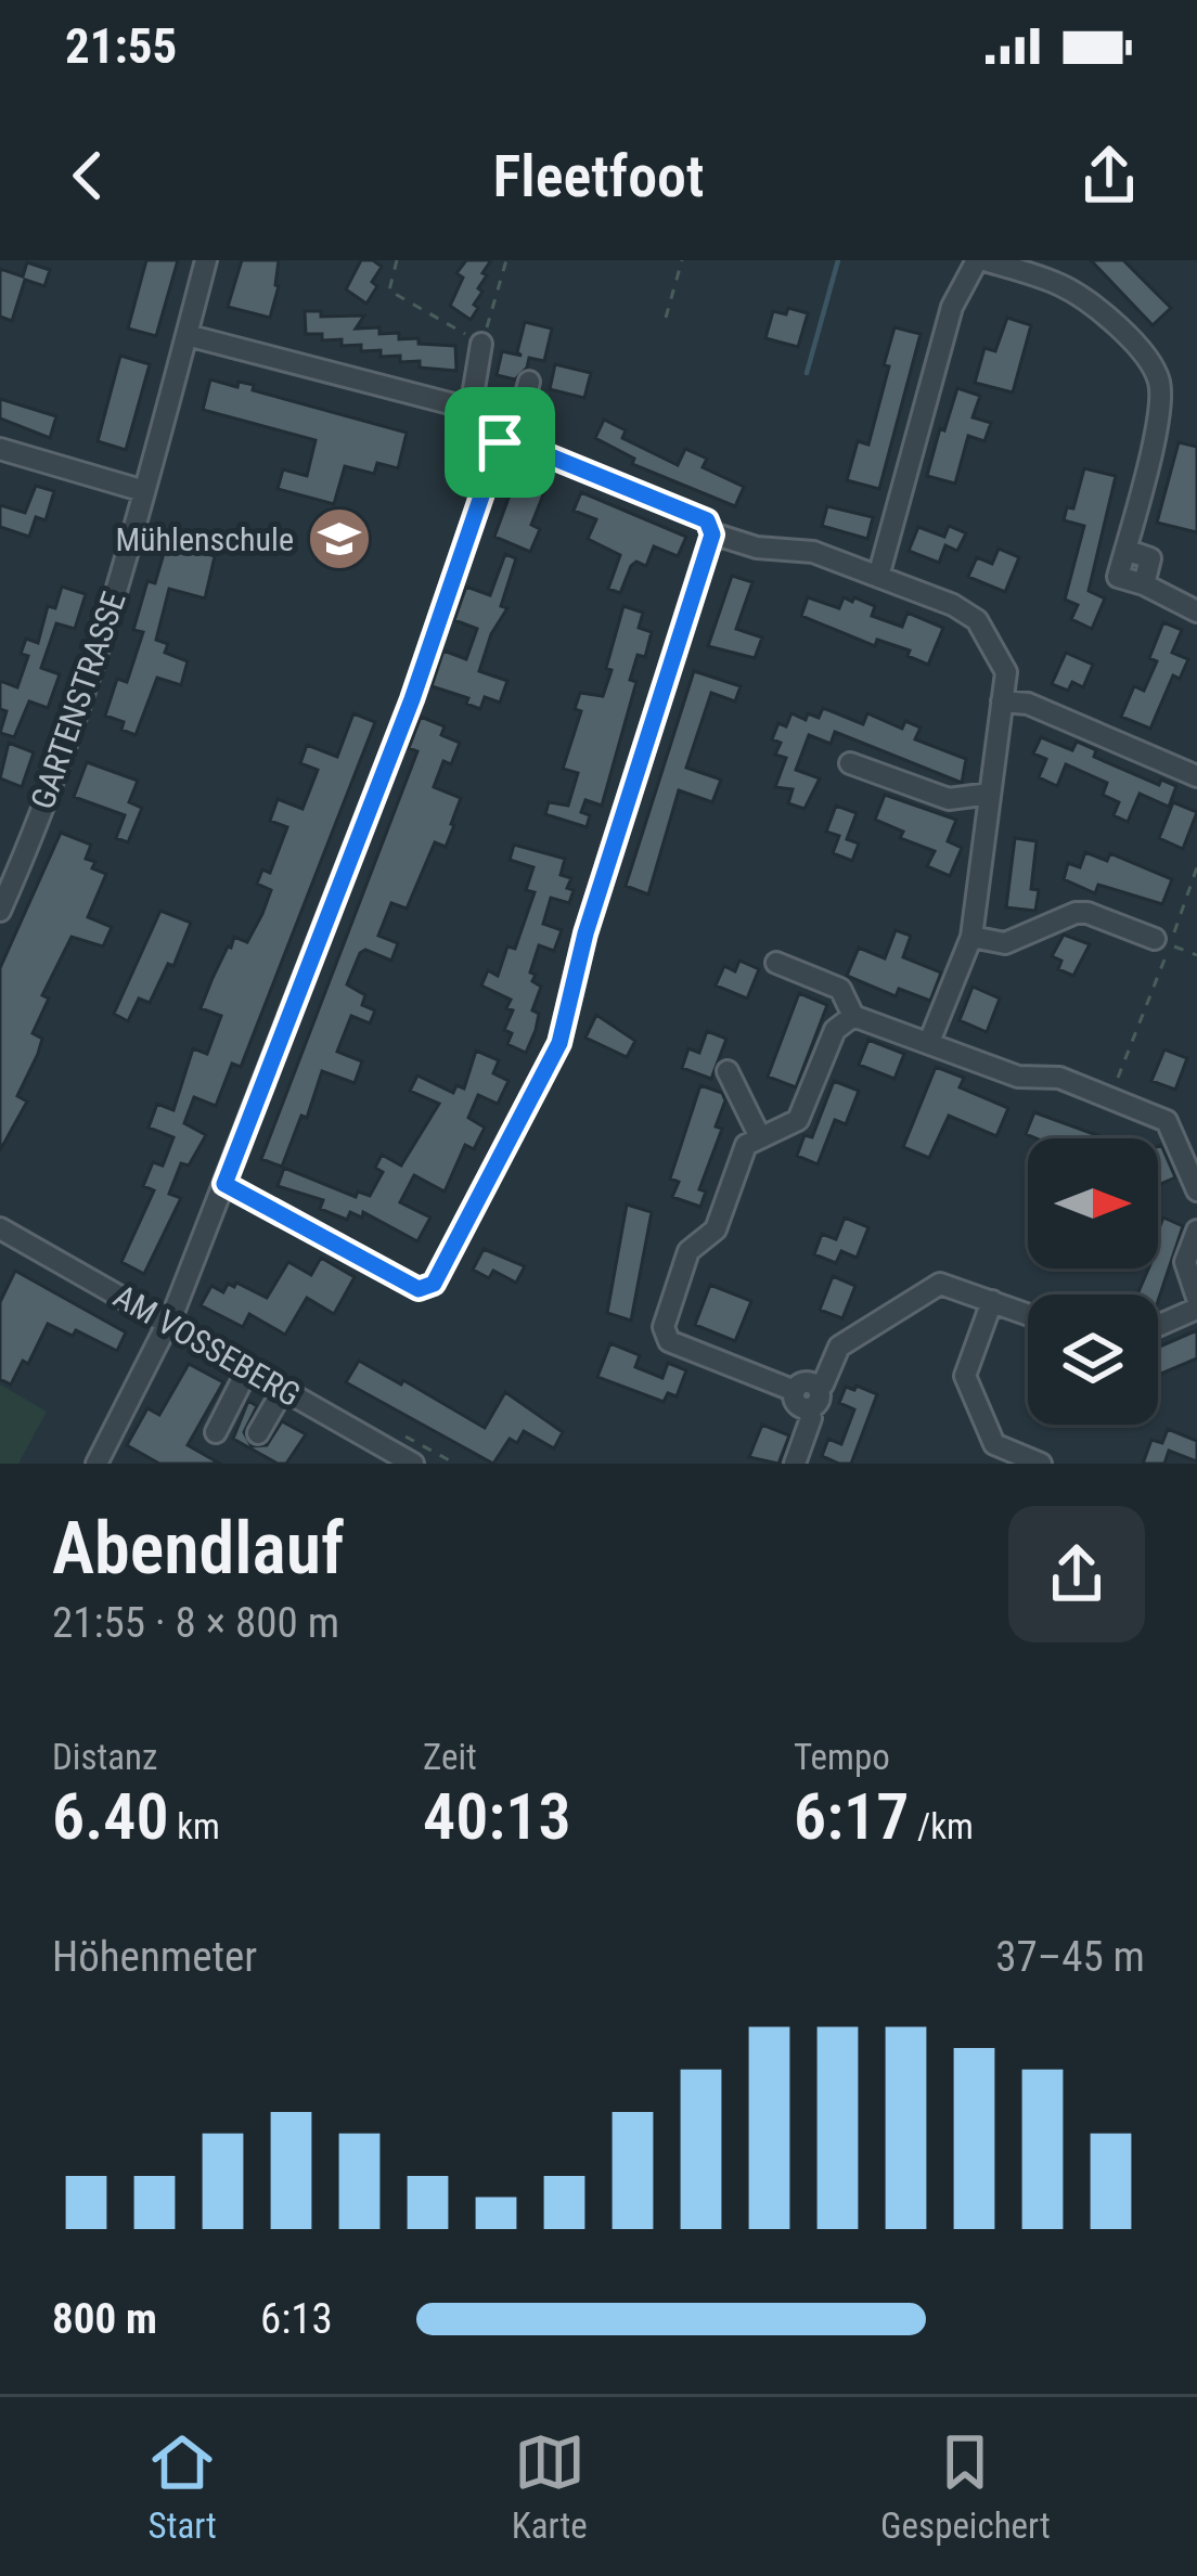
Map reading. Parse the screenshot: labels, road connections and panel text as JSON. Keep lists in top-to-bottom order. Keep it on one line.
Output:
{"streets":{"street":["GARTENSTRASSE","AM VOSSEBERG"]},"places":{"school or university":["Mühlenschule"]},"north":"right","page":{"status":"21:55","header":"Fleetfoot","heading":["Abendlauf","21:55 · 8 × 800 m"],"stats":[["Distanz","6.40 km"],["Zeit","40:13"],["Tempo","6:17 /km"]],"chart":["Höhenmeter","37–45 m"],"list":[{"name":"800 m","note":"6:13"}],"tabs":["Start","Karte","Gespeichert"]}}
